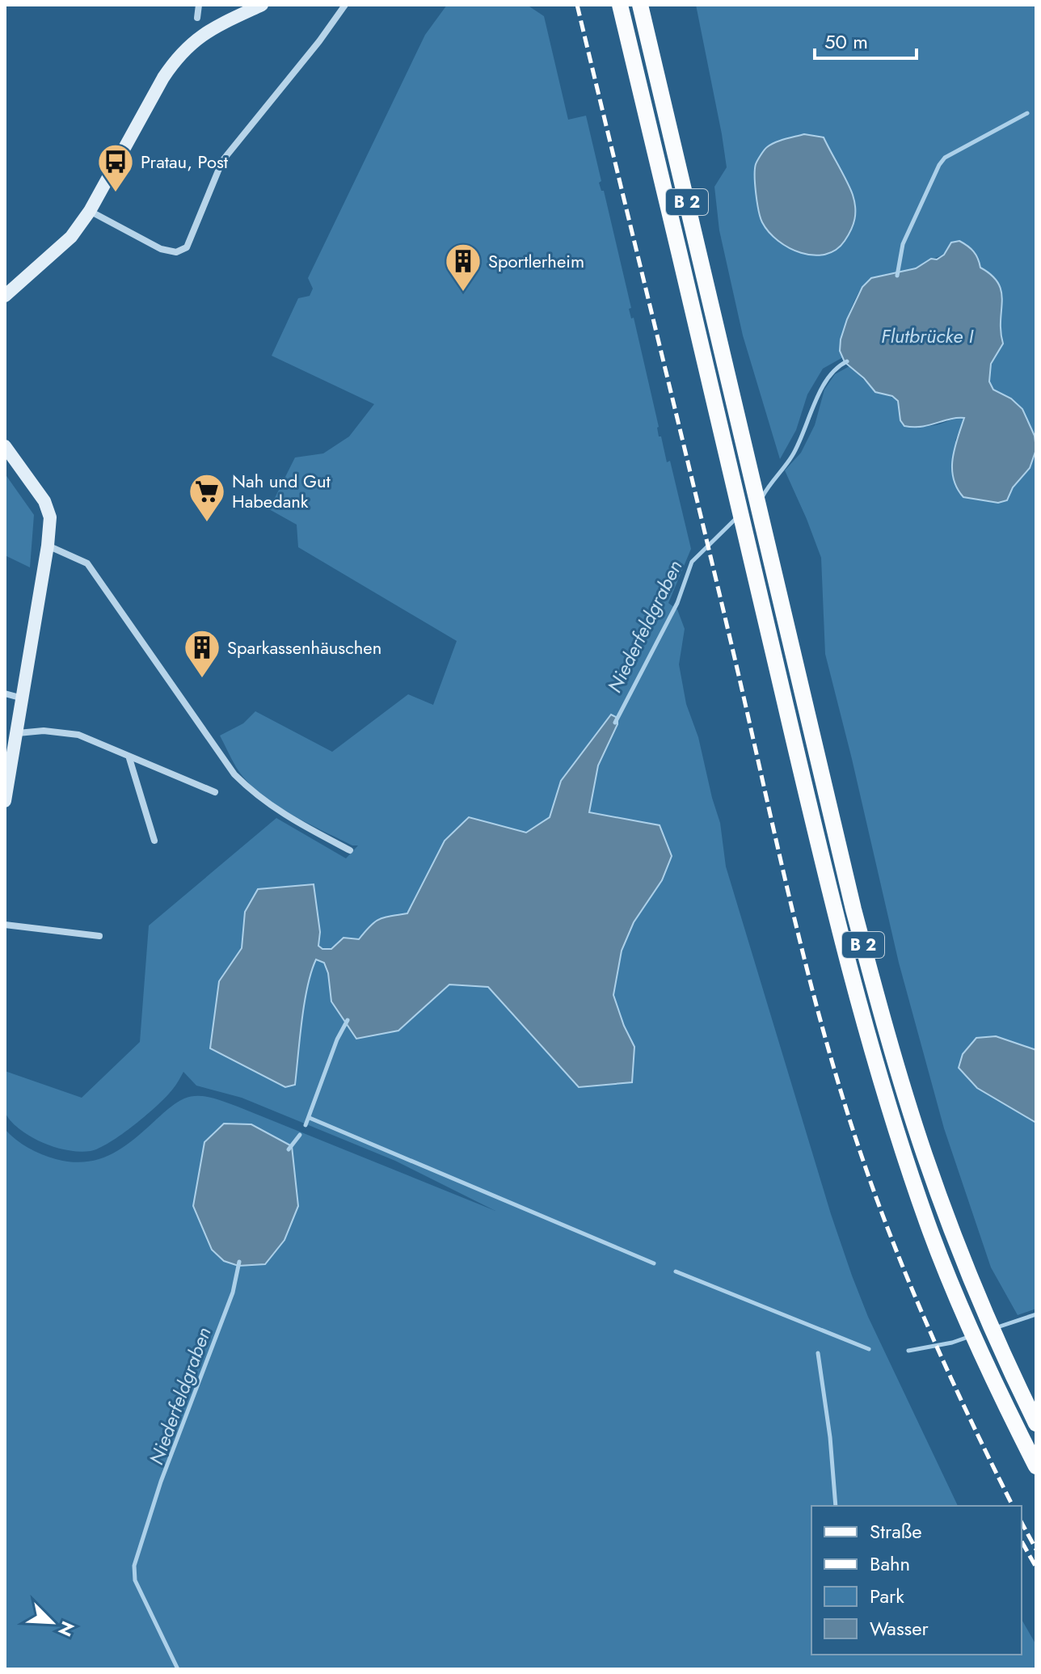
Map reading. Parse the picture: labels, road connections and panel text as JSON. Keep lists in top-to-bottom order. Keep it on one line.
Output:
{"streets":{"main road":["B 2"]},"water":["Flutbrücke I","Niederfeldgraben"],"places":{"bus stop":["Pratau, Post"],"building":["Sportlerheim","Sparkassenhäuschen"],"supermarket":["Nah und Gut Habedank"]},"legend":["Straße","Bahn","Park","Wasser"],"scale_bar":"50 m","north":"bottom right"}
